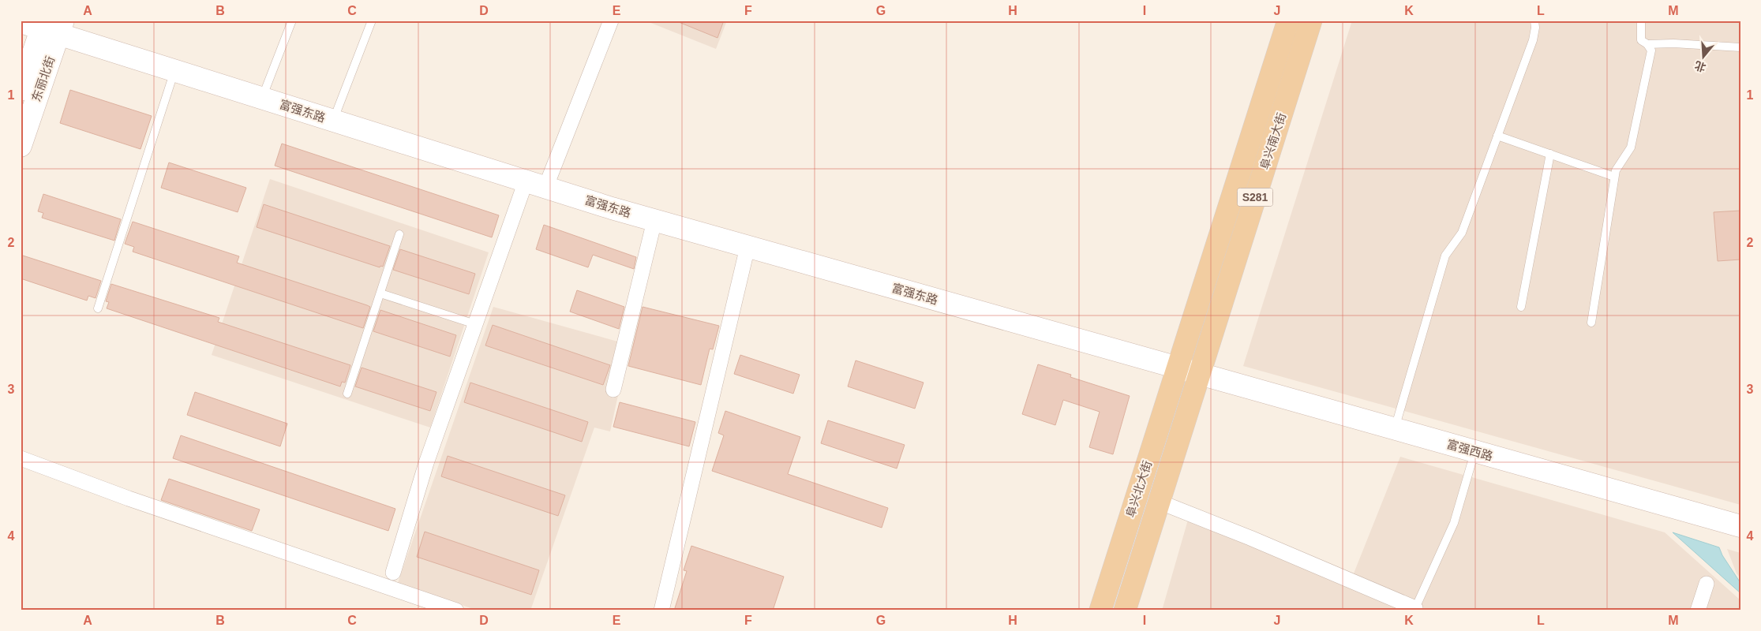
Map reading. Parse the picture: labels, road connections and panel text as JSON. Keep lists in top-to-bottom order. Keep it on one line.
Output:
{"streets":{"main road":["阜兴南大街","S281","阜兴北大街"],"street":["东丽北街","富强东路","富强西路"]},"crossings":[["东丽北街","富强东路"],["富强东路","阜兴南大街"],["富强东路","富强西路"],["富强东路","阜兴北大街"],["阜兴南大街","富强西路"],["阜兴南大街","阜兴北大街"],["富强西路","阜兴北大街"]],"north":"bottom","grid":{"columns":["A","B","C","D","E","F","G","H","I","J","K","L","M"],"rows":["1","2","3","4"]}}
